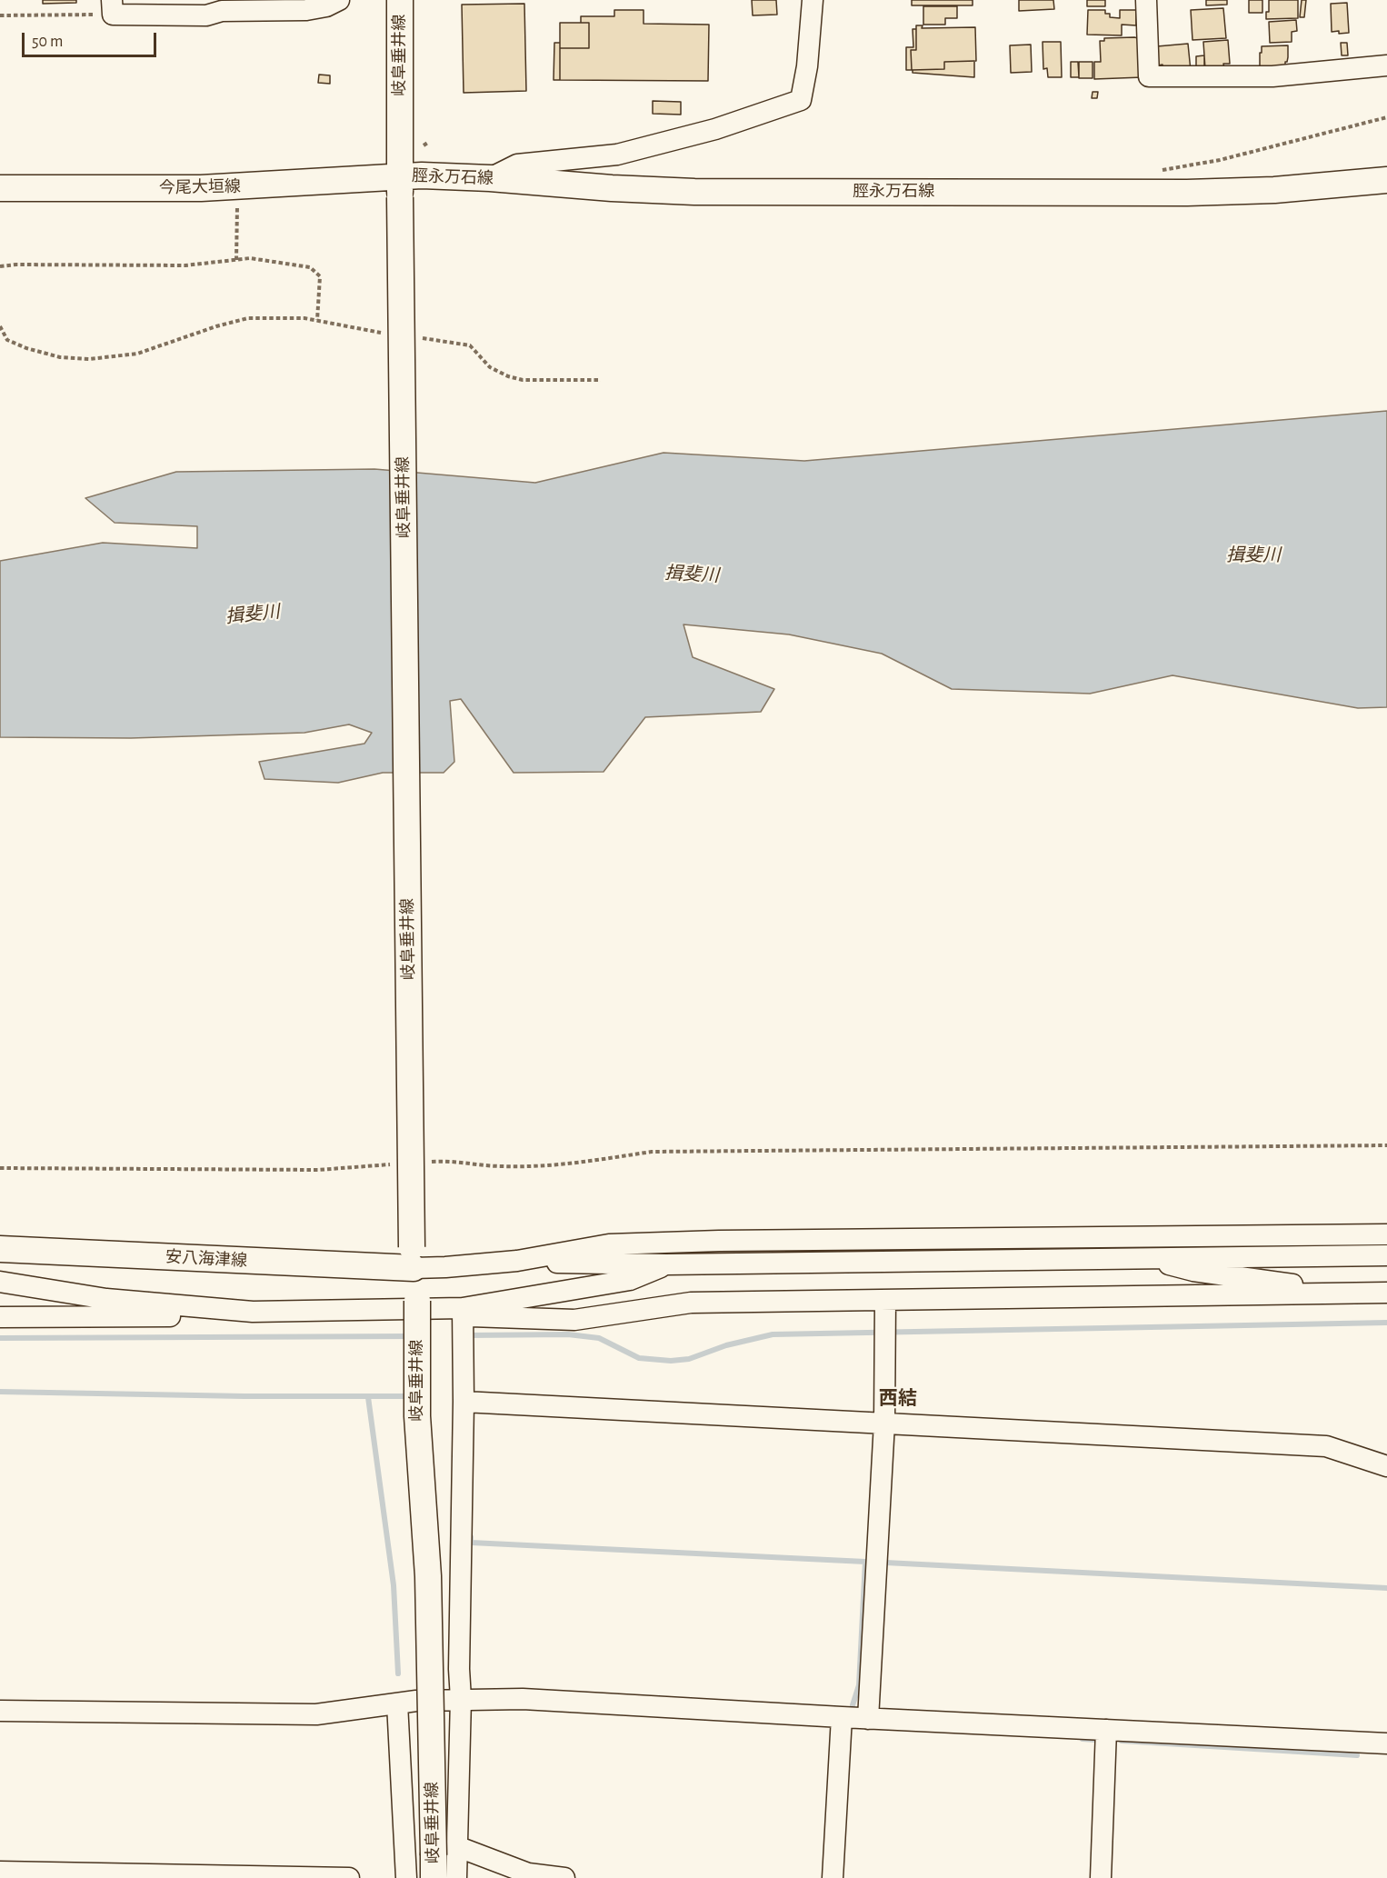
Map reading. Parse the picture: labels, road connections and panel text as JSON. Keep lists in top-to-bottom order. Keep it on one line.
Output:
{"streets":{"main road":["岐阜垂井線","脛永万石線","今尾大垣線","安八海津線"]},"crossings":[["岐阜垂井線","脛永万石線"],["岐阜垂井線","今尾大垣線"],["岐阜垂井線","安八海津線"],["脛永万石線","今尾大垣線"]],"districts":["西結"],"water":["揖斐川"],"scale_bar":"50 m"}
